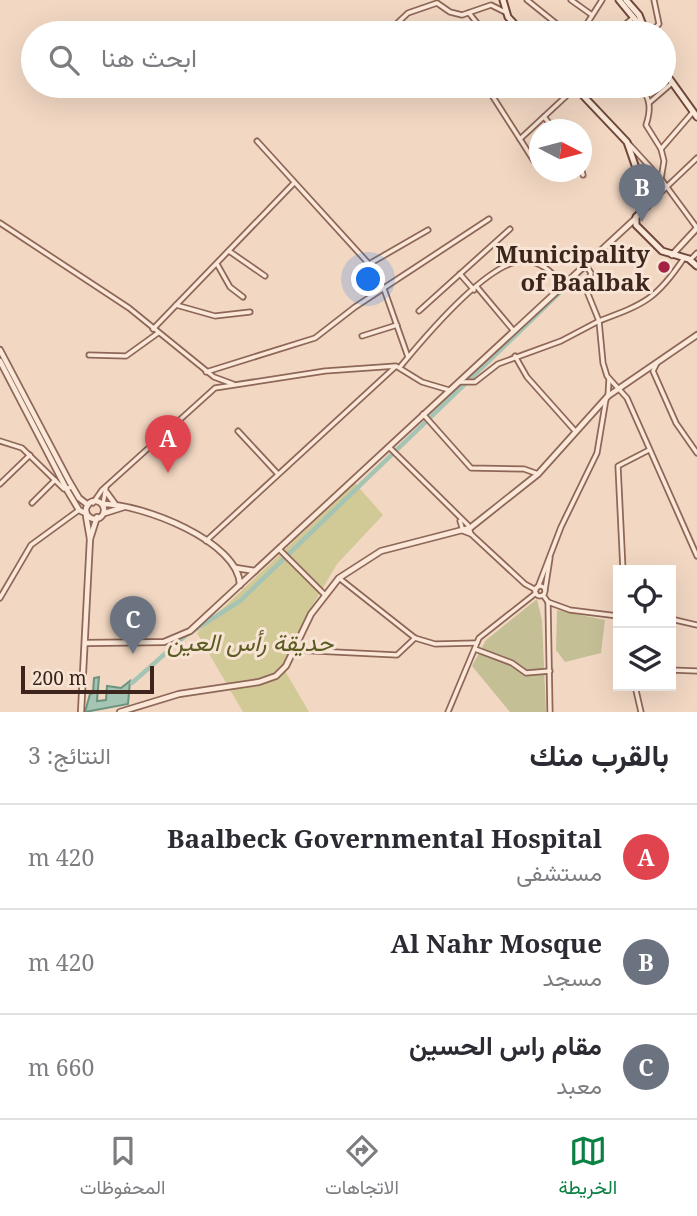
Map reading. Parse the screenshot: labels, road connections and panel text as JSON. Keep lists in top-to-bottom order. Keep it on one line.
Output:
{"parks":["حديقة رأس العين"],"places":["Municipality of Baalbak"],"scale_bar":"200 m","north":"right","page":{"search":"ابحث هنا","pins":["B","A","C"],"scale":"200 m","heading":["بالقرب منك","النتائج: 3"],"list":[{"mark":"A","name":"Baalbeck Governmental Hospital","note":"مستشفى","value":"420 m"},{"mark":"B","name":"Al Nahr Mosque","note":"مسجد","value":"420 m"},{"mark":"C","name":"مقام راس الحسين","note":"معبد","value":"660 m"}],"nav":["الخريطة","الاتجاهات","المحفوظات"]}}
